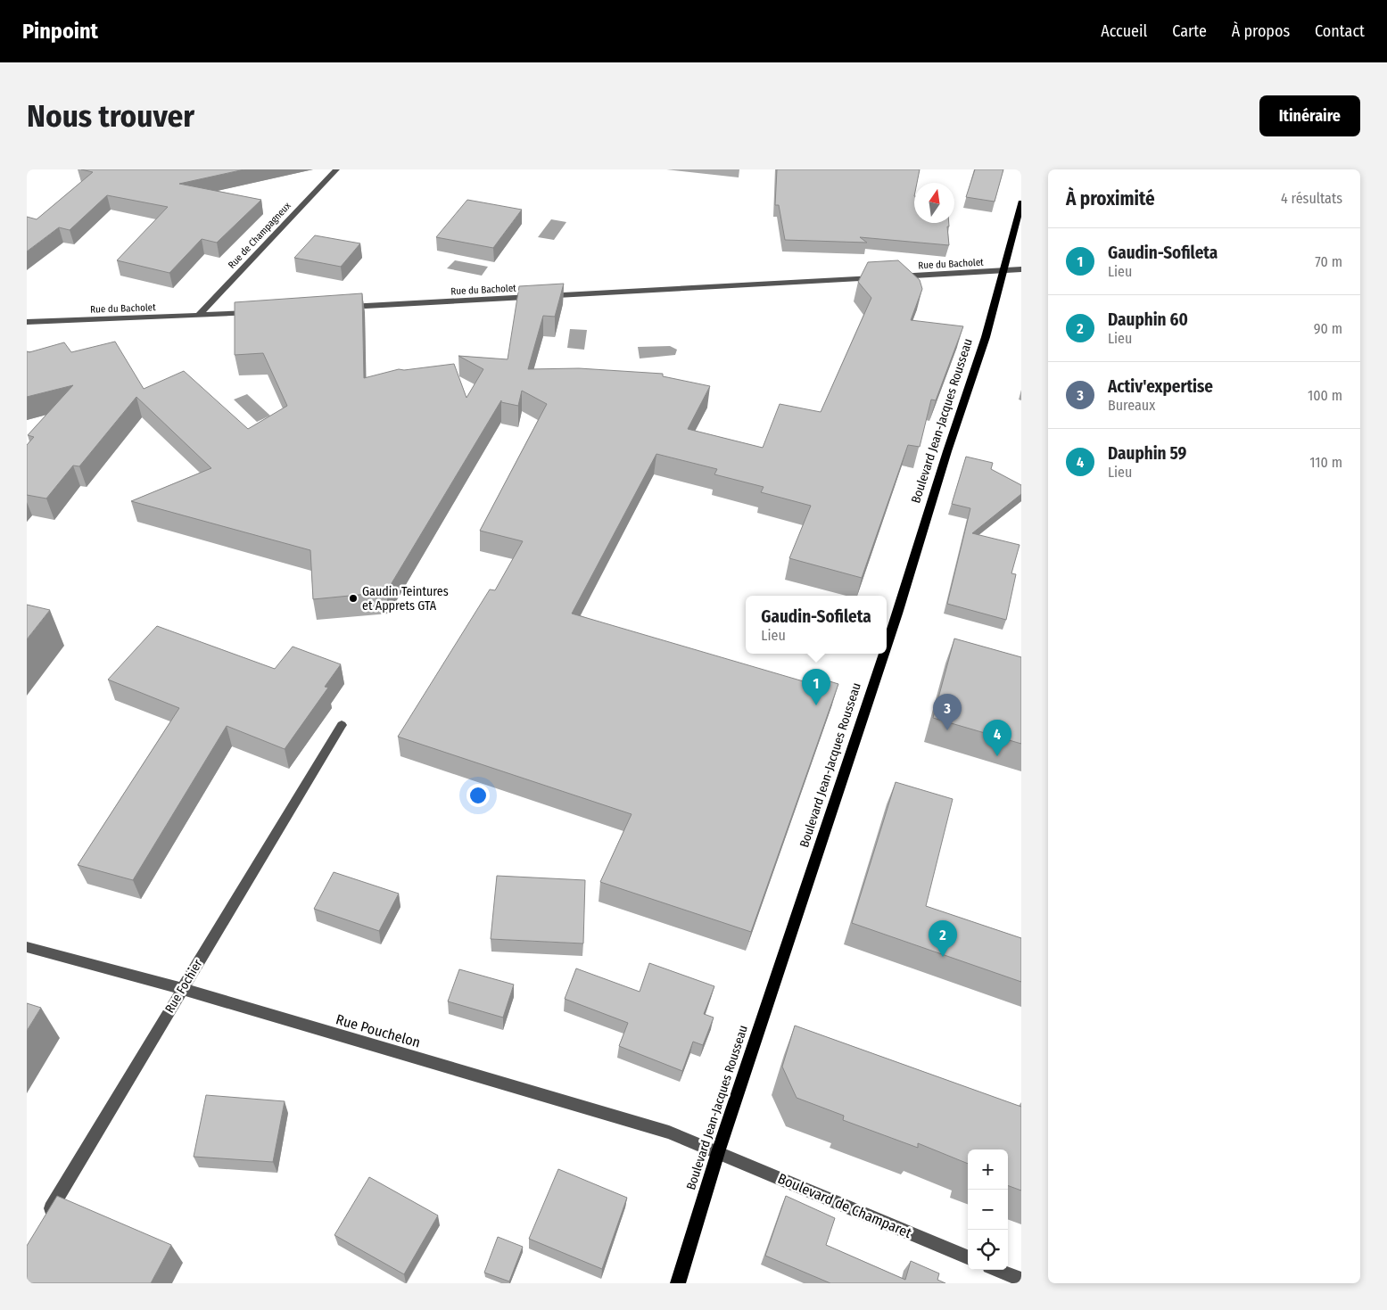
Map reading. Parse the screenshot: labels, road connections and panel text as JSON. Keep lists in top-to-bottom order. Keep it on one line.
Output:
{"streets":{"main road":["Boulevard Jean-Jacques Rousseau"],"street":["Rue de Champagneux","Rue du Bacholet","Rue Fochier","Rue Pouchelon","Boulevard de Champaret"]},"crossings":[["Rue de Champagneux","Rue du Bacholet"],["Rue du Bacholet","Boulevard Jean-Jacques Rousseau"],["Boulevard Jean-Jacques Rousseau","Rue Pouchelon"],["Boulevard Jean-Jacques Rousseau","Boulevard de Champaret"],["Rue Fochier","Rue Pouchelon"],["Rue Pouchelon","Boulevard de Champaret"]],"places":["Gaudin Teintures et Apprets GTA"],"north":"top","page":{"header":"Pinpoint","nav":["Accueil","Carte","À propos","Contact"],"buttons":"Itinéraire","title":"Nous trouver","heading":["À proximité","4 résultats"],"list":[{"mark":"1","name":"Gaudin-Sofileta","note":"Lieu","value":"70 m"},{"mark":"2","name":"Dauphin 60","note":"Lieu","value":"90 m"},{"mark":"3","name":"Activ'expertise","note":"Bureaux","value":"100 m"},{"mark":"4","name":"Dauphin 59","note":"Lieu","value":"110 m"}],"popup":["Gaudin-Sofileta","Lieu"],"pins":["1","3","4","2"],"map_buttons":["+","−"]}}
